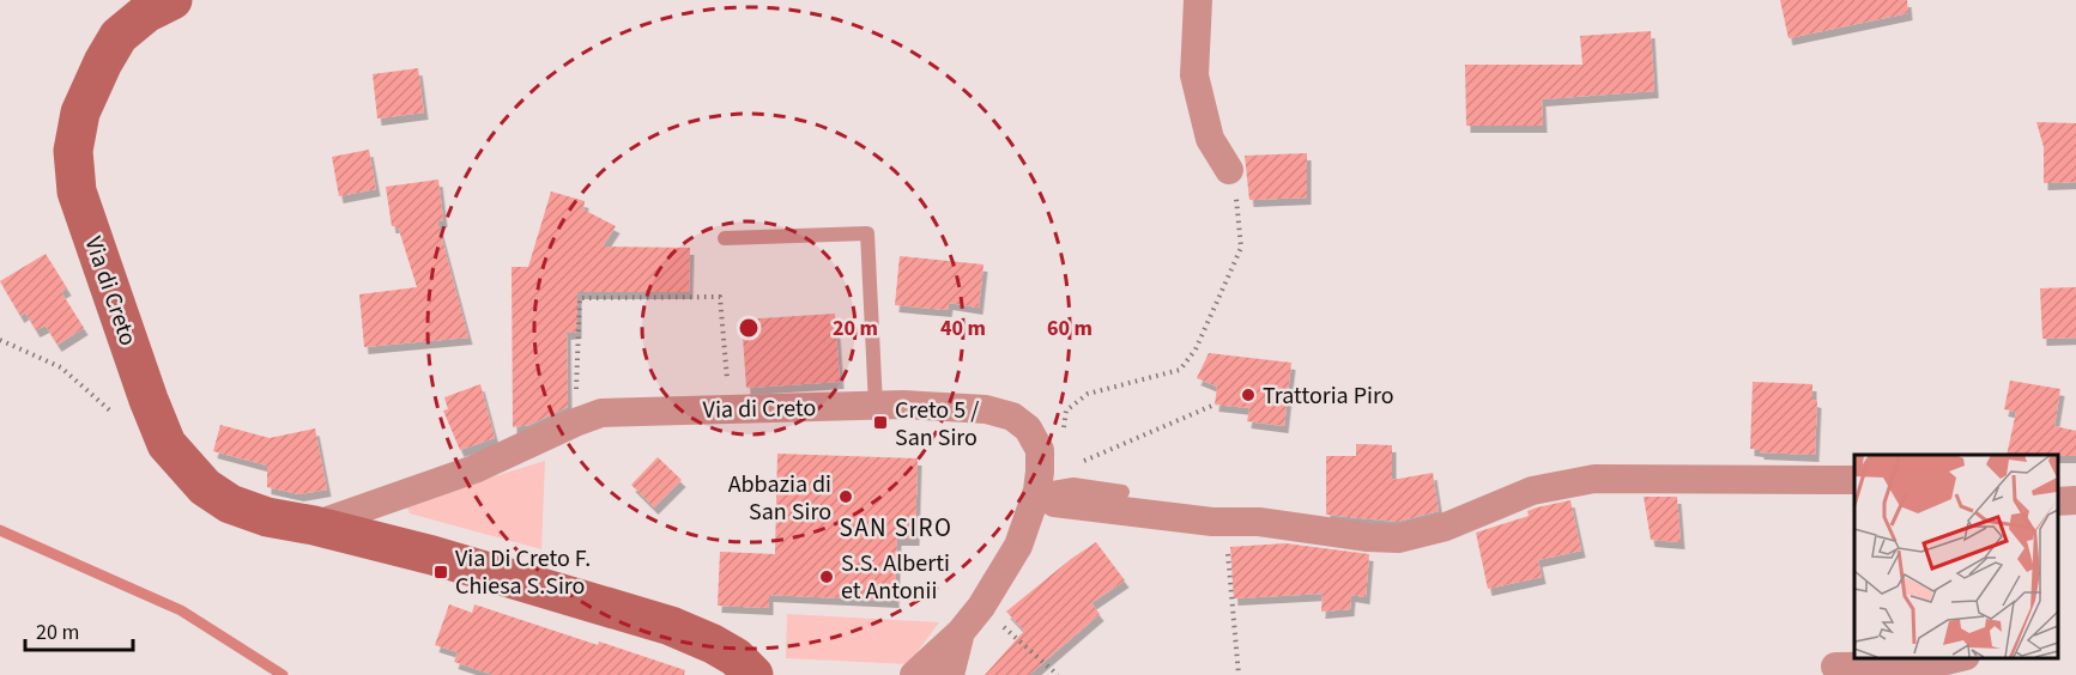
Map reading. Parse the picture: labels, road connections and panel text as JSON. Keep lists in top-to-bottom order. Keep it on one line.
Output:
{"streets":{"main road":["Via di Creto"]},"districts":["SAN SIRO"],"places":{"other":["Trattoria Piro","Abbazia di San Siro","S.S. Alberti et Antonii"],"transit":["Creto 5 / San Siro","Via Di Creto F. Chiesa S.Siro"]},"scale_bar":"20 m","rings":["20 m","40 m","60 m"]}
